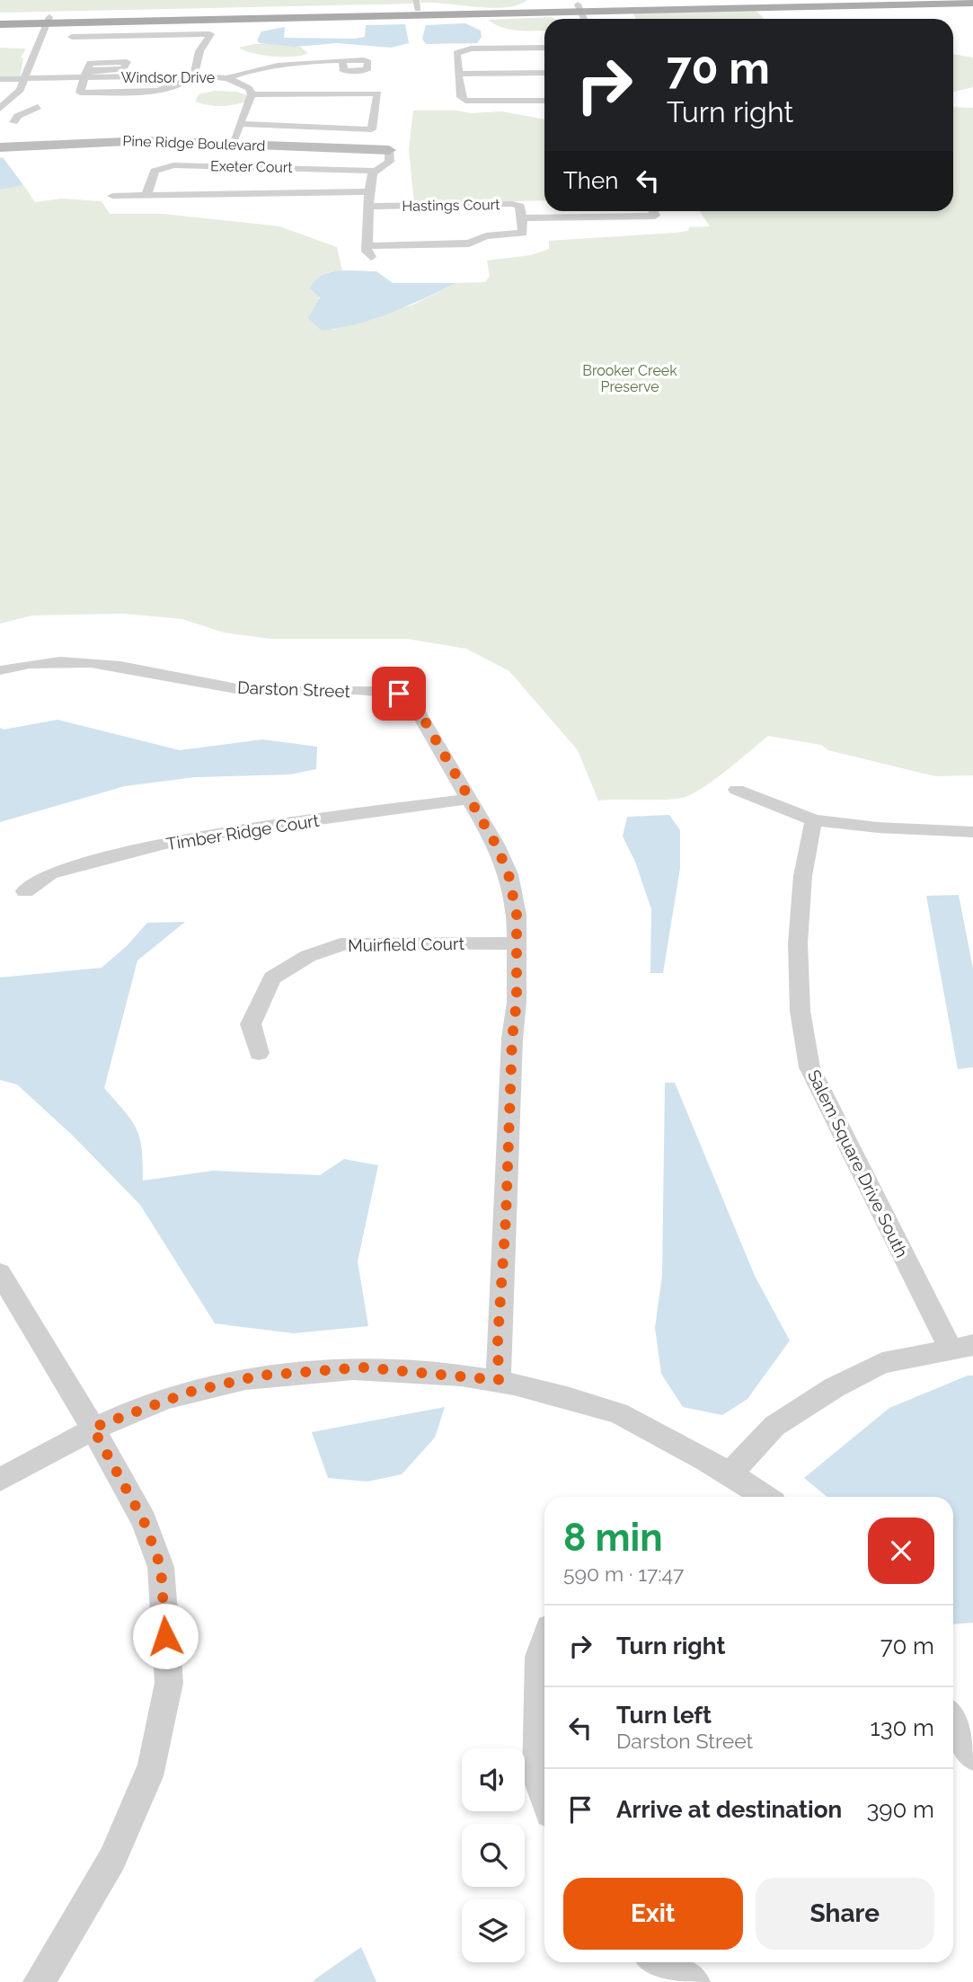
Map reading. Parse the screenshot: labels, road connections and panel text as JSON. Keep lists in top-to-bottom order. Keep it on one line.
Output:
{"streets":{"street":["Windsor Drive","Pine Ridge Boulevard","Exeter Court","Hastings Court","Darston Street","Timber Ridge Court","Muirfield Court","Salem Square Drive South"]},"crossings":[["Darston Street","Timber Ridge Court"],["Darston Street","Muirfield Court"]],"parks":["Brooker Creek Preserve"],"page":{"turn":["70 m","Turn right"],"then":"Then","heading":["8 min","590 m · 17:47"],"list":[{"name":"Turn right","value":"70 m"},{"name":"Turn left","note":"Darston Street","value":"130 m"},{"name":"Arrive at destination","value":"390 m"}],"buttons":["Exit","Share"]}}
